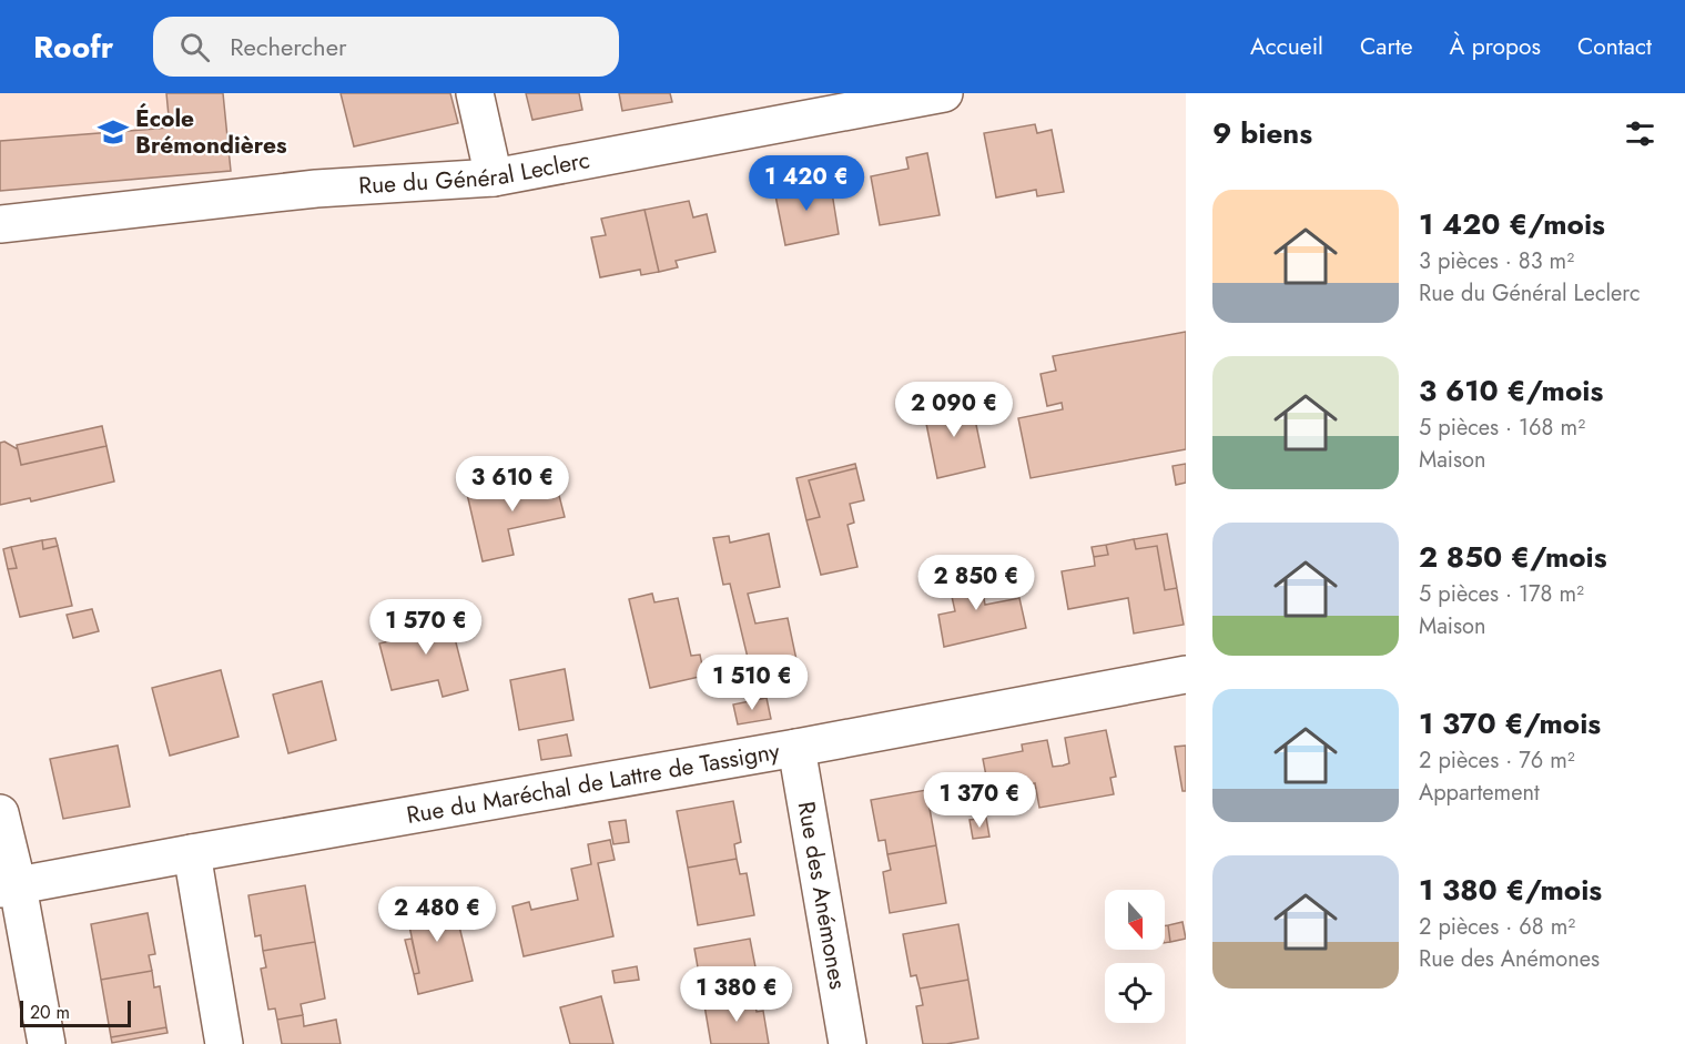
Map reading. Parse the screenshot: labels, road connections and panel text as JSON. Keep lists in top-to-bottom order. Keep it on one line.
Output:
{"streets":{"street":["Rue du Général Leclerc","Rue du Maréchal de Lattre de Tassigny","Rue des Anémones"]},"crossings":[["Rue du Maréchal de Lattre de Tassigny","Rue des Anémones"]],"places":{"school or university":["École Brémondières"]},"scale_bar":"20 m","north":"bottom","page":{"header":"Roofr","search":"Rechercher","nav":["Accueil","Carte","À propos","Contact"],"heading":"9 biens","price":["1 420 €","2 090 €","3 610 €","2 850 €","1 570 €","1 510 €","1 370 €","2 480 €","1 380 €"],"list":[{"name":"1 420 €/mois","note":"3 pièces · 83 m² · Rue du Général Leclerc"},{"name":"3 610 €/mois","note":"5 pièces · 168 m² · Maison"},{"name":"2 850 €/mois","note":"5 pièces · 178 m² · Maison"},{"name":"1 370 €/mois","note":"2 pièces · 76 m² · Appartement"},{"name":"1 380 €/mois","note":"2 pièces · 68 m² · Rue des Anémones"}],"scale":"20 m"}}
